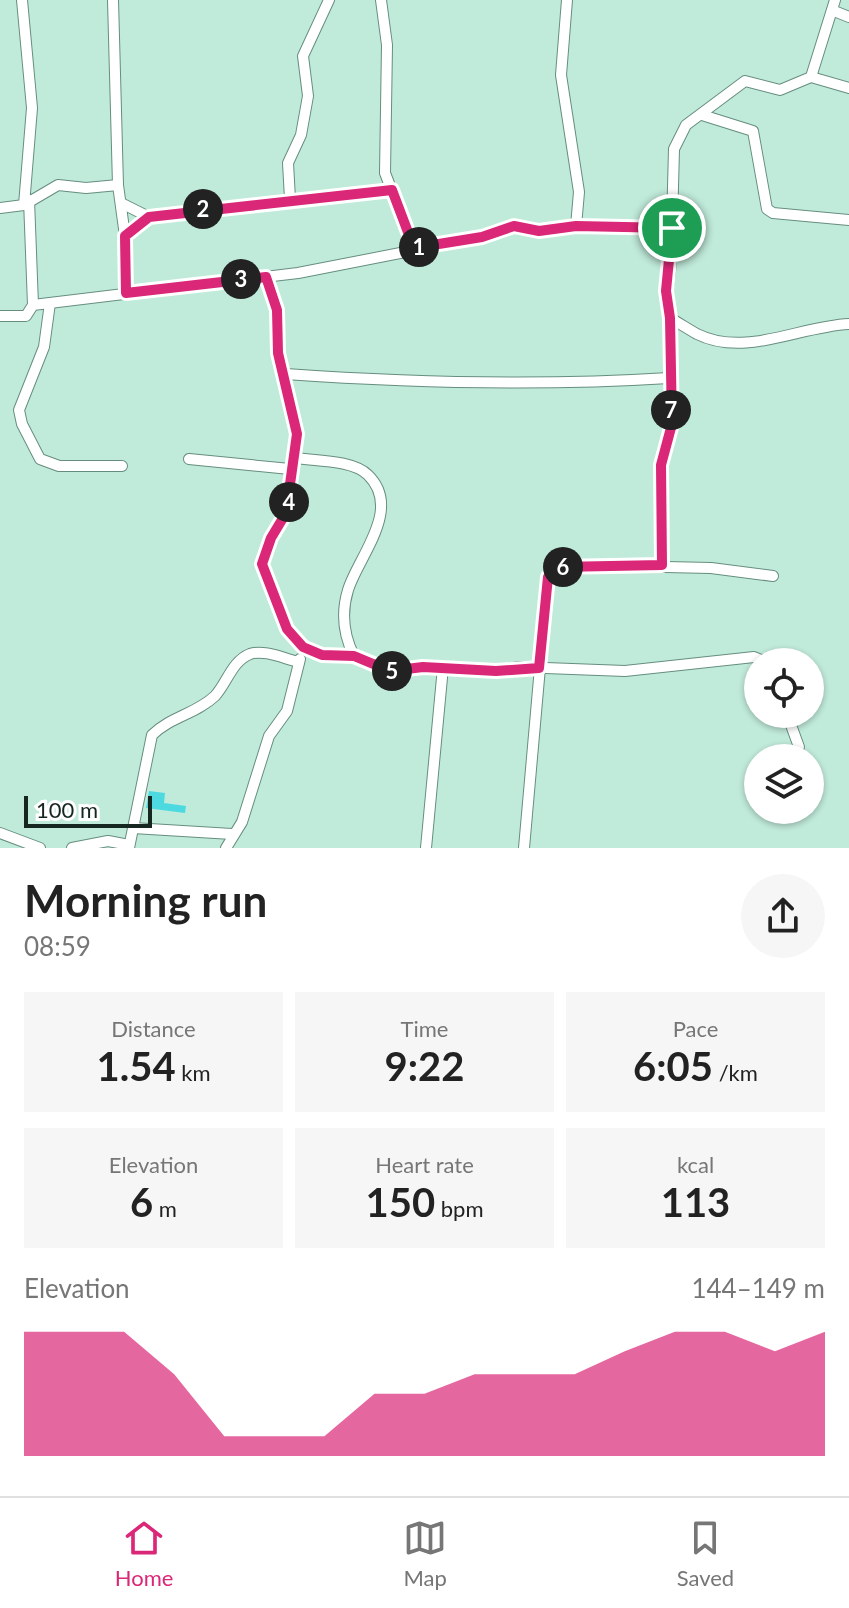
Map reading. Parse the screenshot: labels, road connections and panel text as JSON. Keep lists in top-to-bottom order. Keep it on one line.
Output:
{"scale_bar":"100 m","page":{"pins":["2","1","3","7","4","6","5"],"scale":"100 m","heading":["Morning run","08:59"],"stats":[["Distance","1.54 km"],["Time","9:22"],["Pace","6:05 /km"],["Elevation","6 m"],["Heart rate","150 bpm"],["kcal","113"]],"chart":["Elevation","144–149 m"],"tabs":["Home","Map","Saved"]}}
